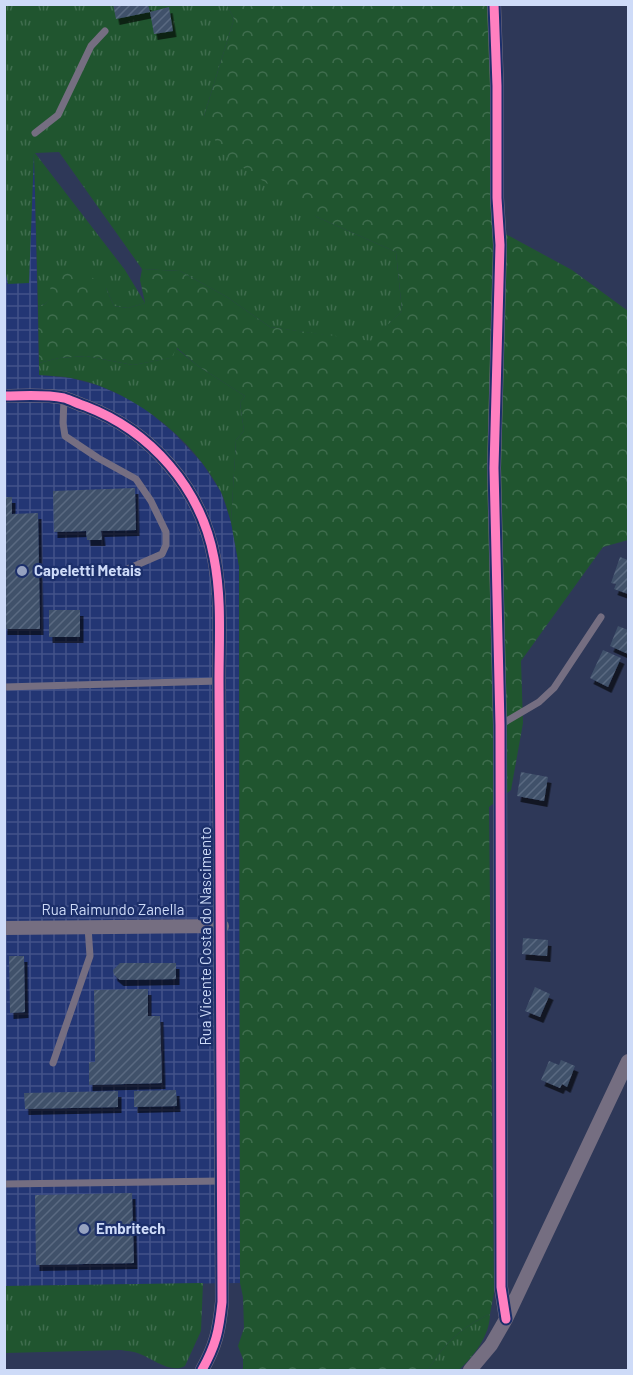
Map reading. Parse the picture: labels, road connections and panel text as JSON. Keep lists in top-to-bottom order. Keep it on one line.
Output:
{"streets":{"street":["Rua Raimundo Zanella","Rua Vicente Costa do Nascimento"]},"crossings":[["Rua Raimundo Zanella","Rua Vicente Costa do Nascimento"]],"places":["Capeletti Metais","Embritech"]}
